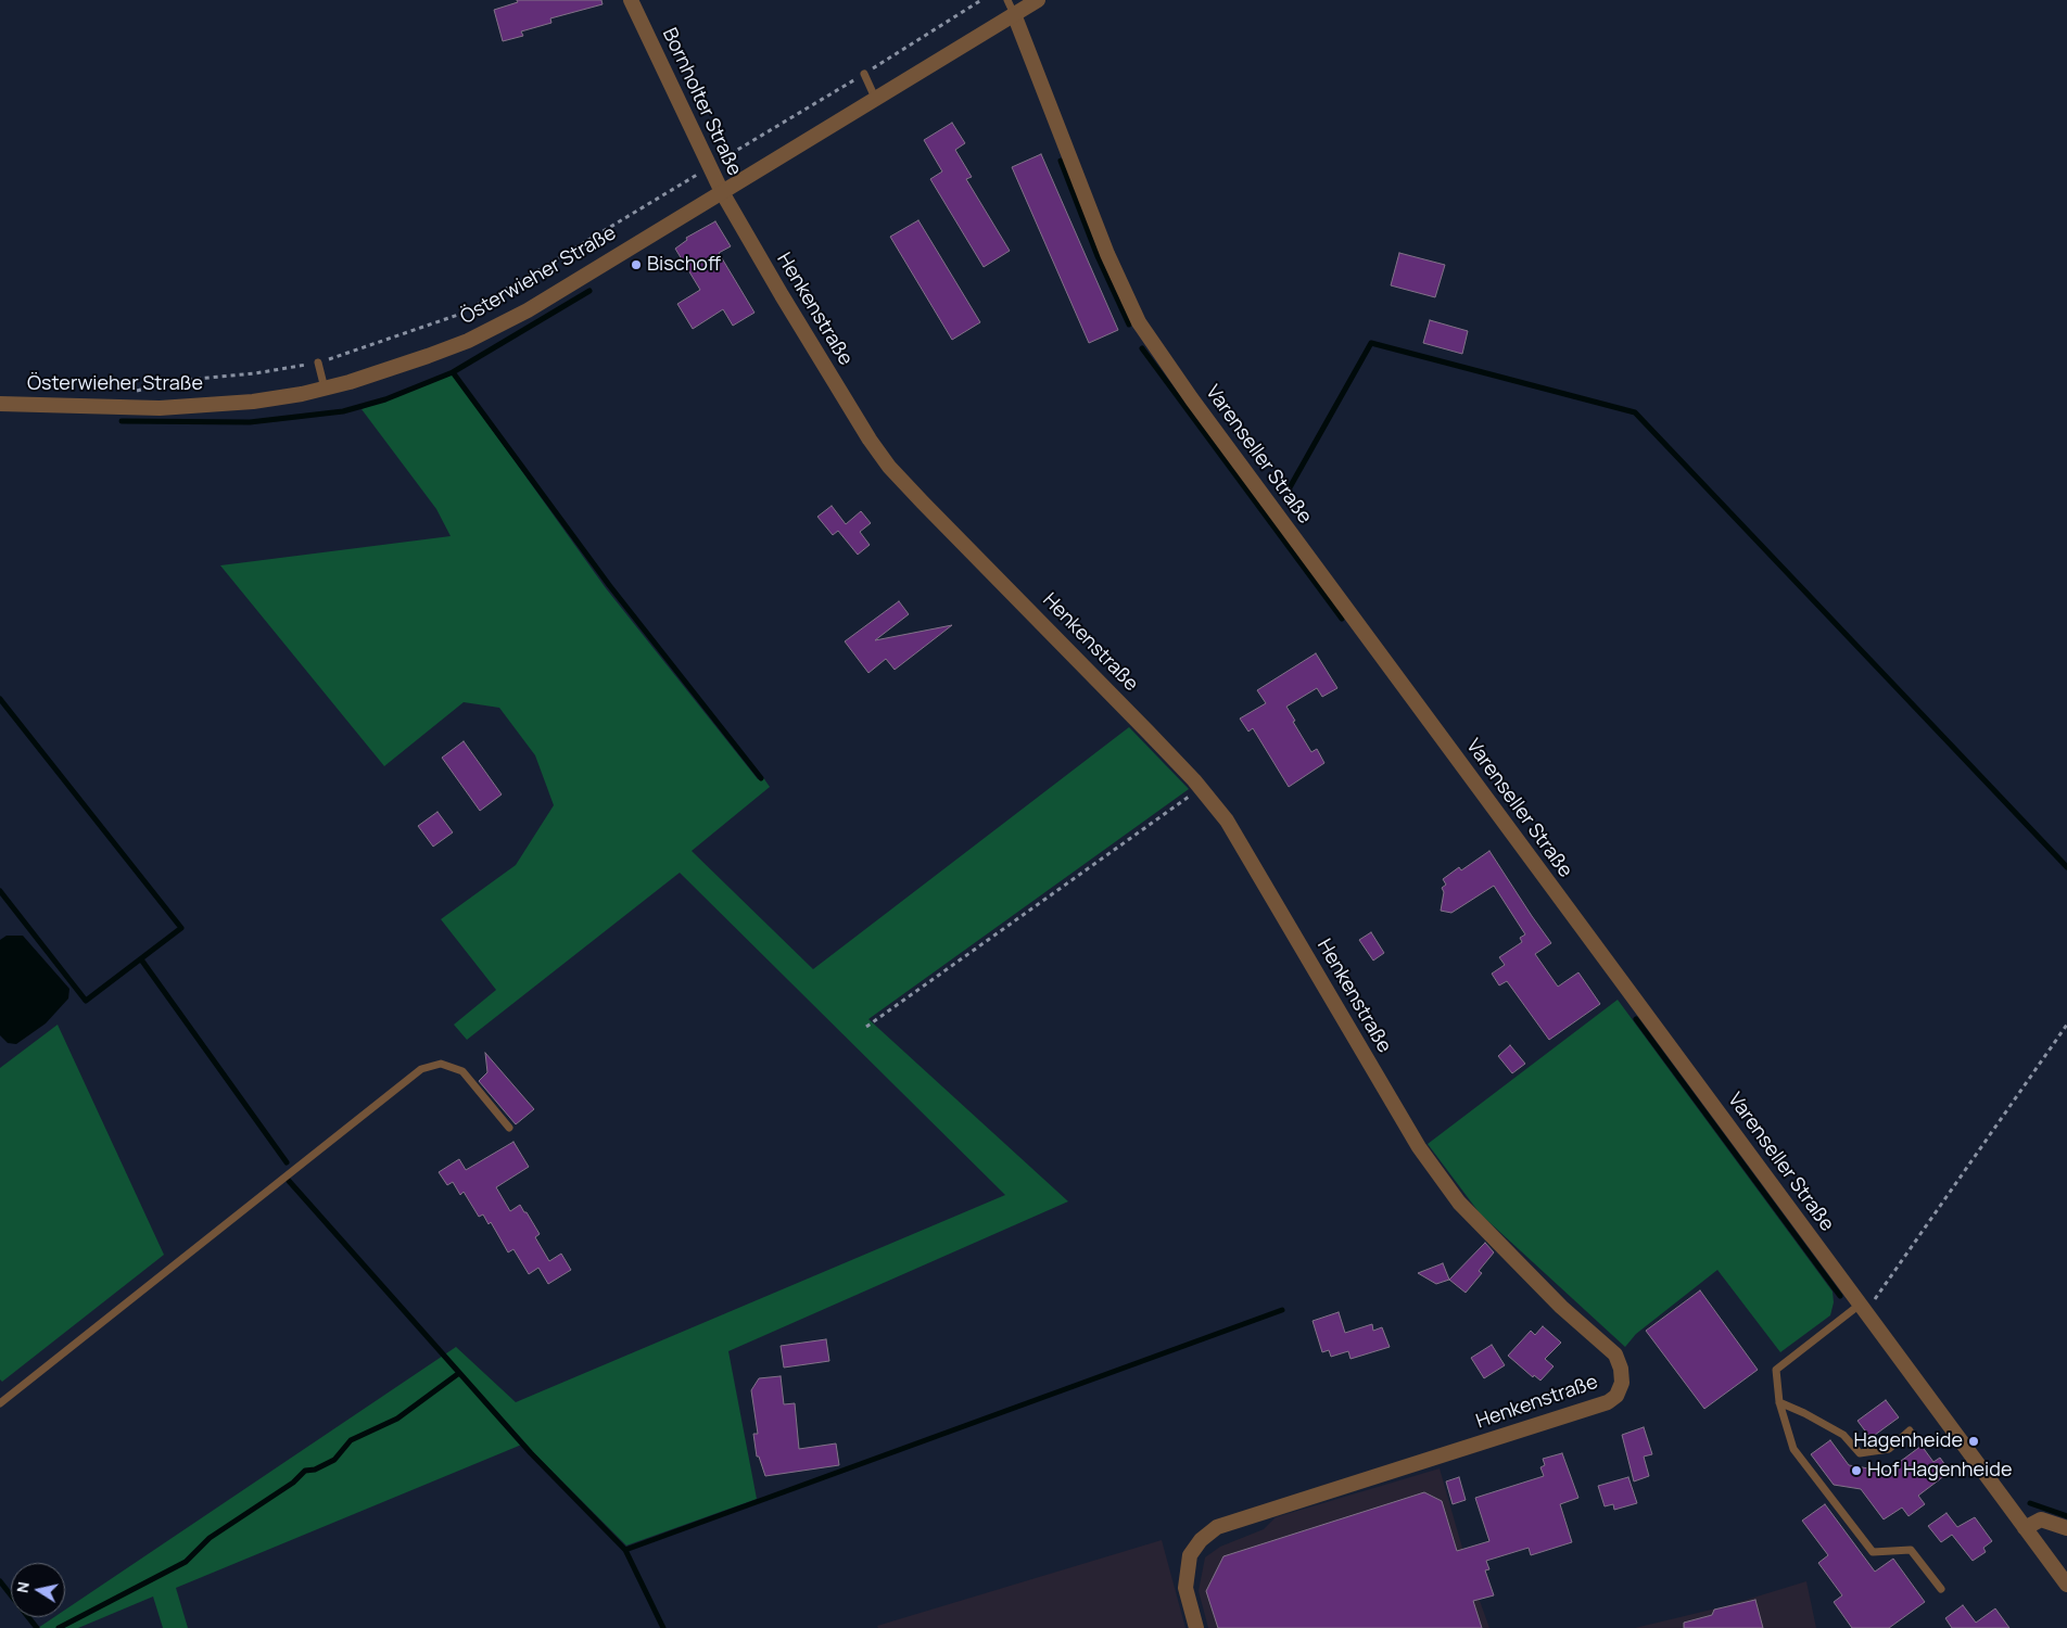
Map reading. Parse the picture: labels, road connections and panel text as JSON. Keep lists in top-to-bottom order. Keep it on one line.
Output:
{"streets":{"street":["Bornholter Straße","Österwieher Straße","Henkenstraße","Varenseller Straße"]},"crossings":[["Bornholter Straße","Österwieher Straße"],["Bornholter Straße","Henkenstraße"],["Österwieher Straße","Henkenstraße"],["Österwieher Straße","Varenseller Straße"]],"places":["Bischoff","Hagenheide","Hof Hagenheide"],"north":"left"}
